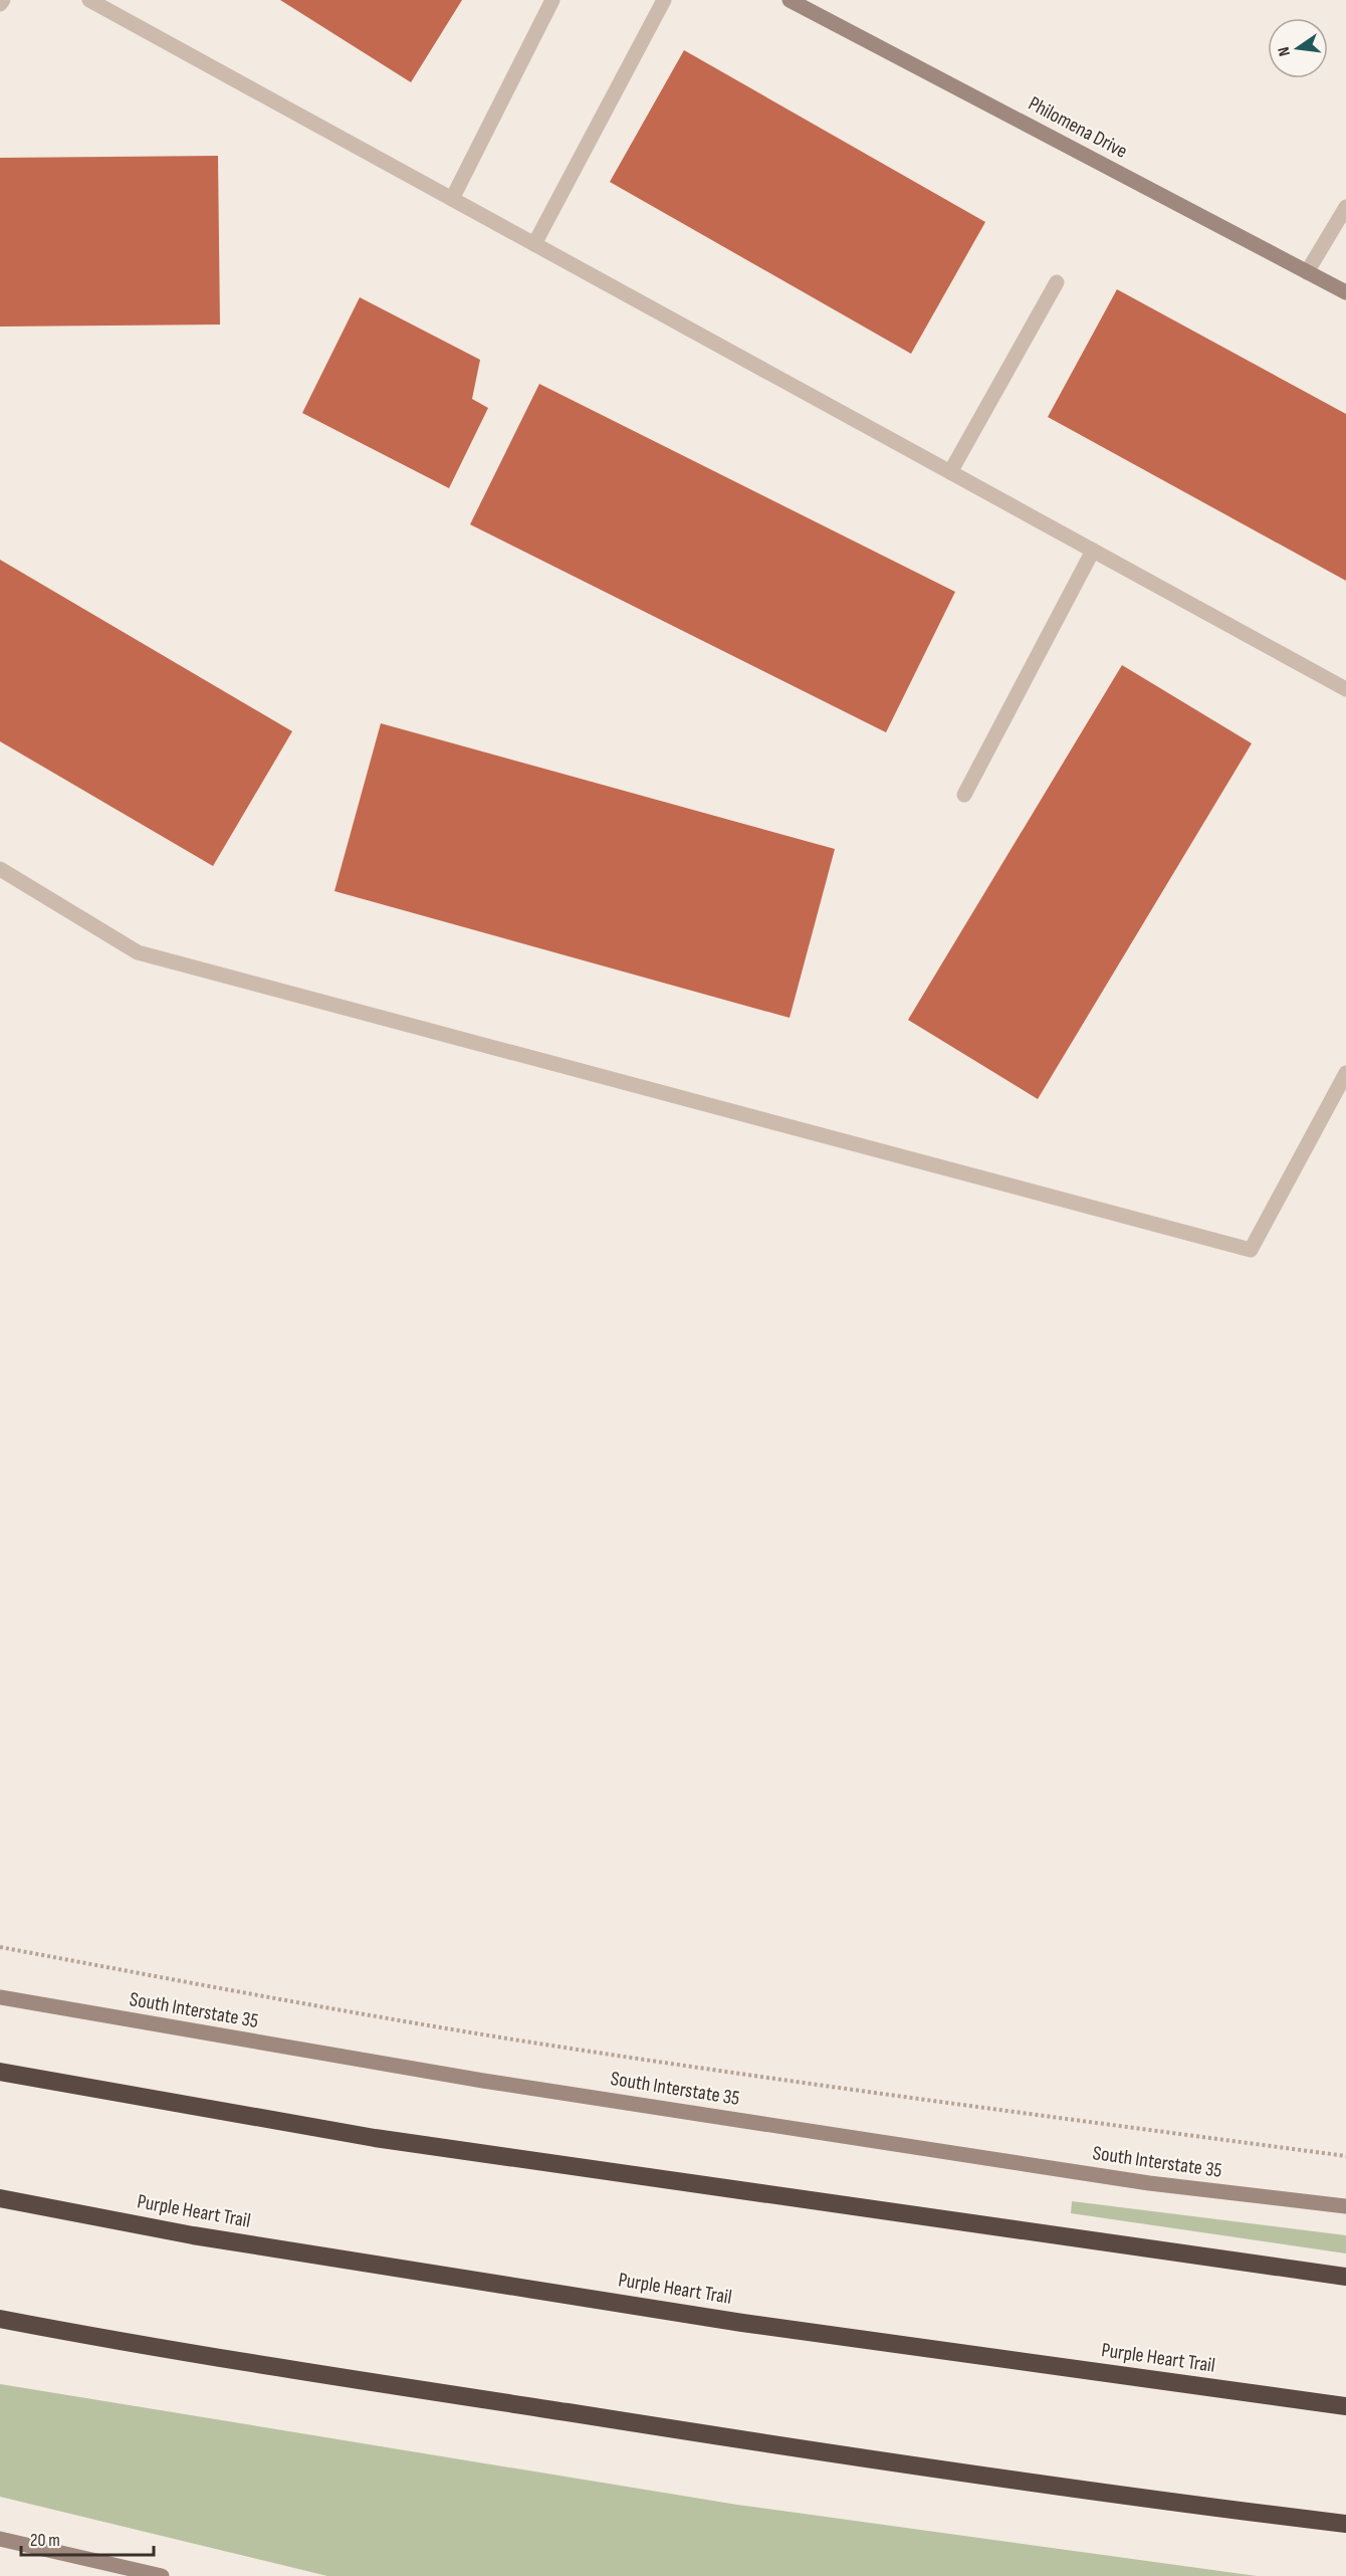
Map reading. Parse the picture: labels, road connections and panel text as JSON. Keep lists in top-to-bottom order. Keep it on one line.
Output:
{"streets":{"highway":["Purple Heart Trail"],"main road":["Philomena Drive","South Interstate 35"]},"scale_bar":"20 m","north":"left"}
